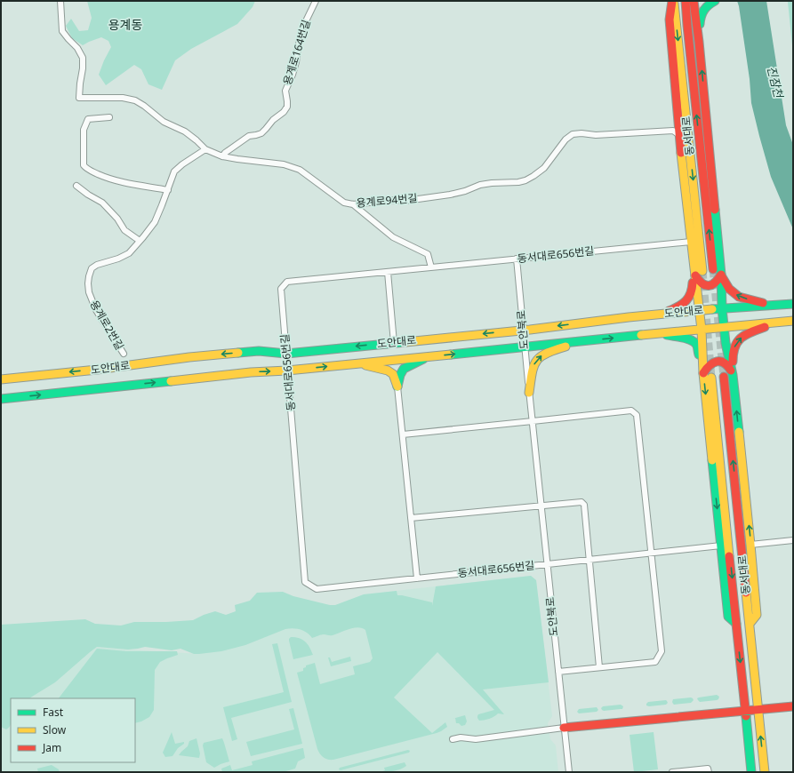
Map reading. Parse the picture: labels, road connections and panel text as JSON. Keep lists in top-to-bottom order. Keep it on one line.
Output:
{"streets":{"street":["용계로164번길","동서대로","용계로94번길","동서대로656번길","도안대로","용계로2번길","도안북로"]},"crossings":[["용계로164번길","용계로94번길"],["용계로94번길","용계로2번길"],["동서대로656번길","도안대로"],["동서대로656번길","도안북로"],["도안대로","도안북로"]],"districts":["용계동"],"water":["진잠천"],"legend":["Fast","Slow","Jam"]}
